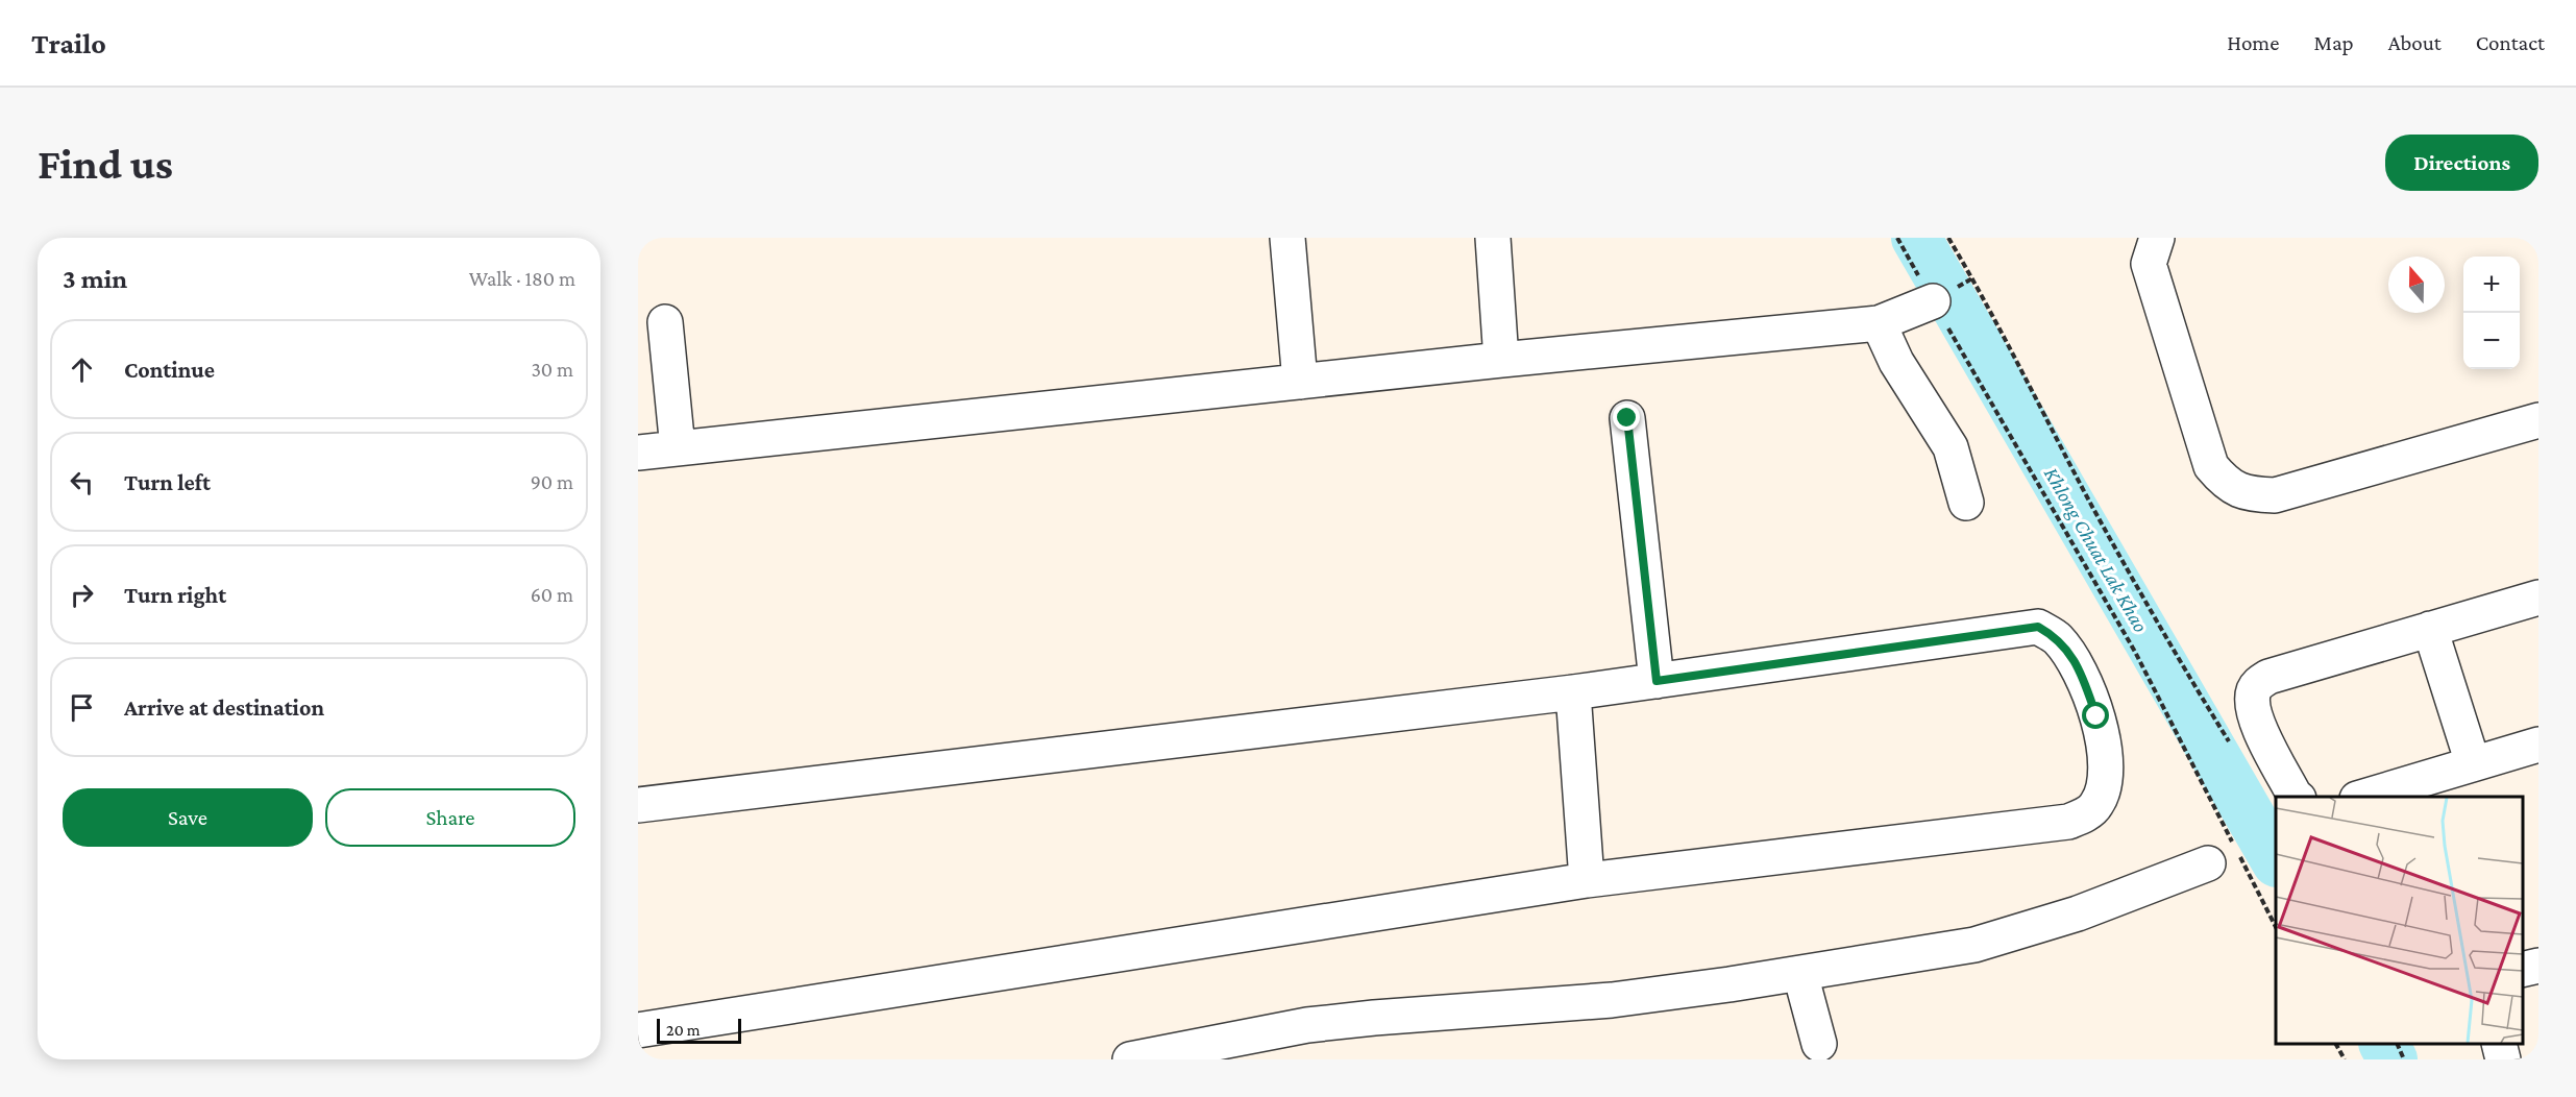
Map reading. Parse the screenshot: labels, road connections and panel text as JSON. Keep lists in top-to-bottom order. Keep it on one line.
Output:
{"water":["Khlong Chuat Lak Khao"],"scale_bar":"20 m","north":"top","page":{"header":"Trailo","nav":["Home","Map","About","Contact"],"buttons":["Directions",["Save","Share"]],"title":"Find us","heading":["3 min","Walk · 180 m"],"map_buttons":["+","−"],"list":[["Continue","30 m"],["Turn left","90 m"],["Turn right","60 m"],"Arrive at destination"],"scale":"20 m"}}
